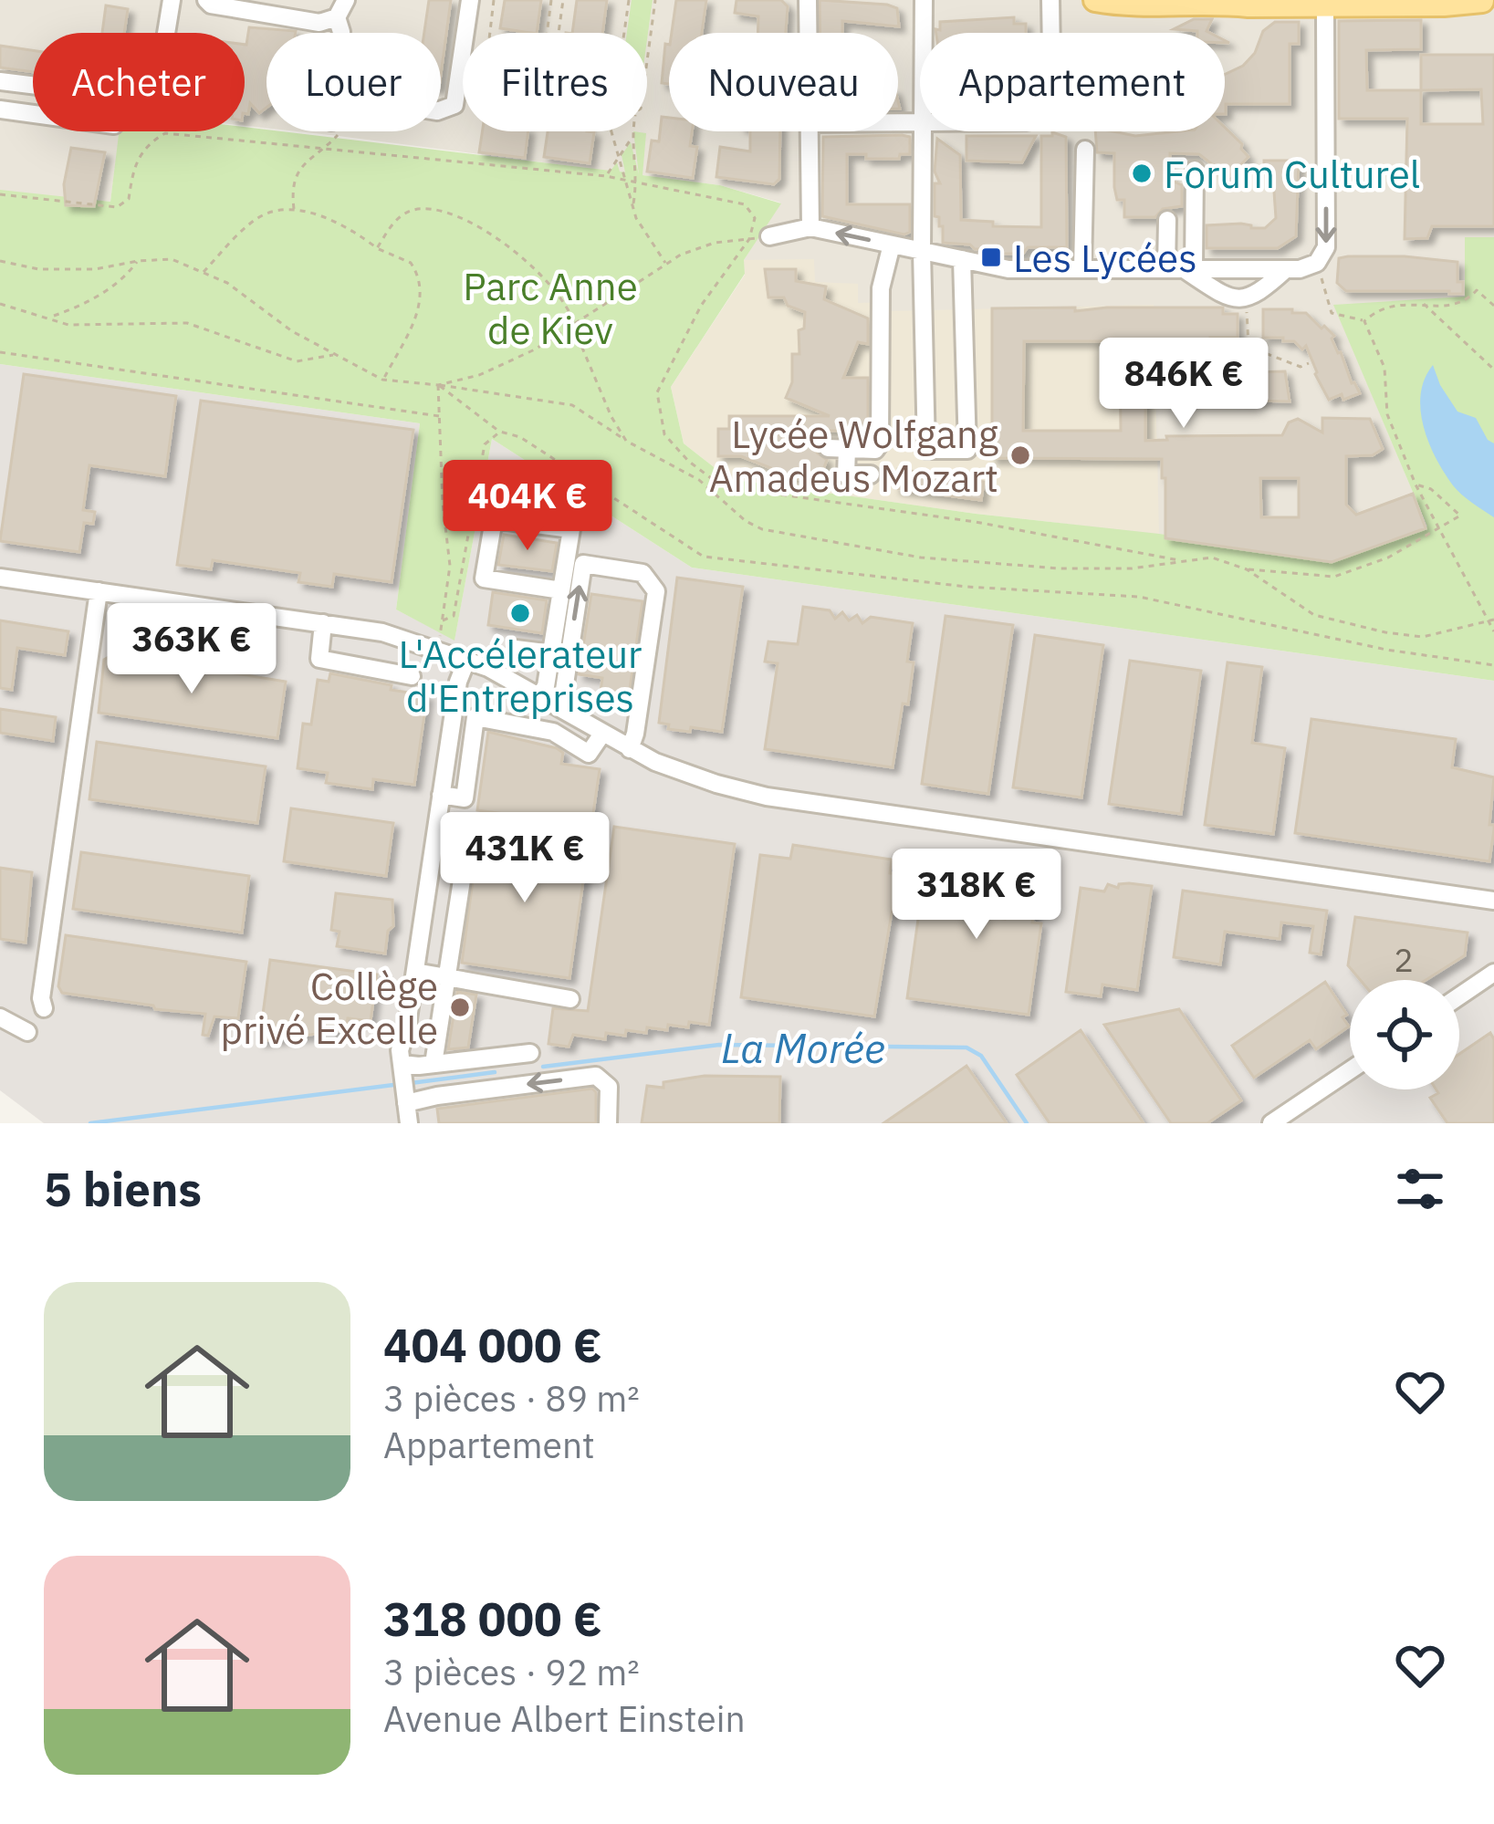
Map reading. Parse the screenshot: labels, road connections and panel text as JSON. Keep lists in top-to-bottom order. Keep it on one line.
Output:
{"water":["La Morée"],"parks":["Parc Anne de Kiev"],"places":{"other":["Forum Culturel","Lycée Wolfgang Amadeus Mozart","L'Accélerateur d'Entreprises","Collège privé Excelle"],"transit":["Les Lycées"]},"house_numbers":["2"],"page":{"chip":["Acheter","Louer","Filtres","Nouveau","Appartement"],"price":["846K €","404K €","363K €","431K €","318K €"],"heading":"5 biens","list":[{"name":"404 000 €","note":"3 pièces · 89 m² · Appartement"},{"name":"318 000 €","note":"3 pièces · 92 m² · Avenue Albert Einstein"}]}}
